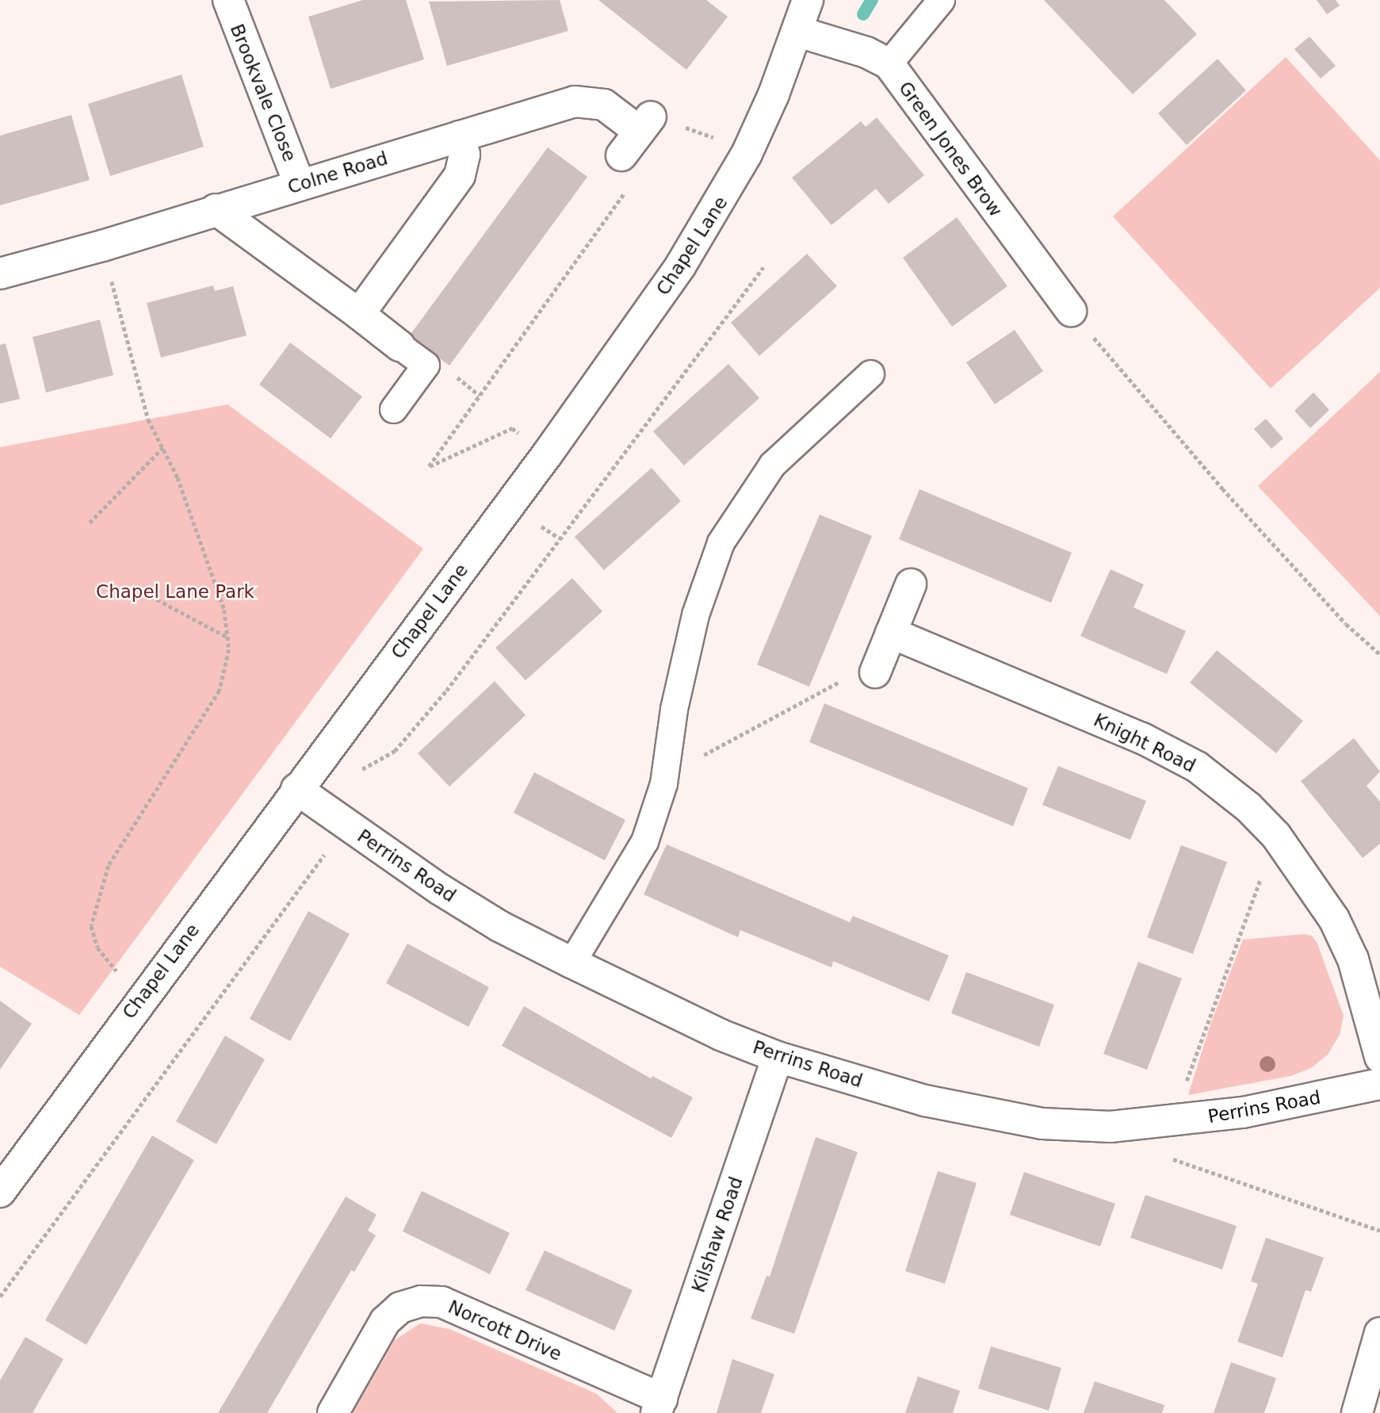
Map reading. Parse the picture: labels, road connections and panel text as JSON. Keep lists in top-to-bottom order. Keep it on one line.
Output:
{"streets":{"street":["Brookvale Close","Green Jones Brow","Colne Road","Chapel Lane","Knight Road","Perrins Road","Kilshaw Road","Norcott Drive"]},"crossings":[["Brookvale Close","Colne Road"],["Green Jones Brow","Chapel Lane"],["Chapel Lane","Perrins Road"],["Perrins Road","Kilshaw Road"],["Kilshaw Road","Norcott Drive"]],"parks":["Chapel Lane Park"]}
